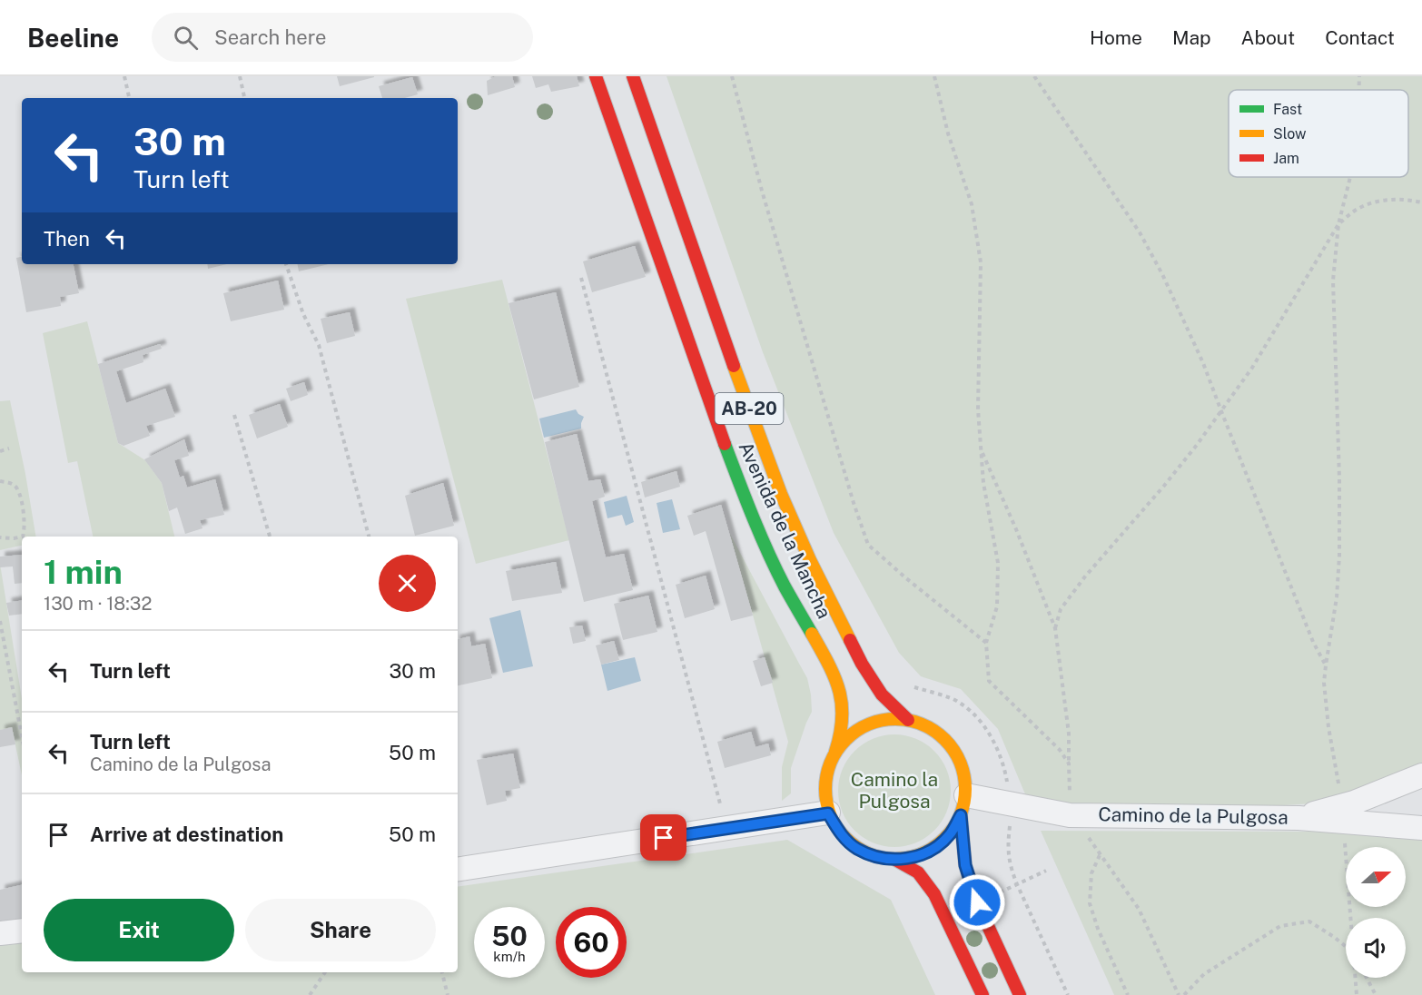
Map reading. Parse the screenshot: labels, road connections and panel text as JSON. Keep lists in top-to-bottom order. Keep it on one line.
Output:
{"streets":{"main road":["AB-20","Avenida de la Mancha"],"street":["Camino de la Pulgosa"]},"crossings":[["AB-20","Avenida de la Mancha"],["AB-20","Camino de la Pulgosa"],["Avenida de la Mancha","Camino de la Pulgosa"]],"parks":["Camino la Pulgosa"],"legend":["Fast","Slow","Jam"],"north":"right","page":{"header":"Beeline","search":"Search here","nav":["Home","Map","About","Contact"],"turn":["30 m","Turn left"],"then":"Then","heading":["1 min","130 m · 18:32"],"list":[{"name":"Turn left","value":"30 m"},{"name":"Turn left","note":"Camino de la Pulgosa","value":"50 m"},{"name":"Arrive at destination","value":"50 m"}],"buttons":["Exit","Share"],"speed":"50 km/h","limit":"60"}}
